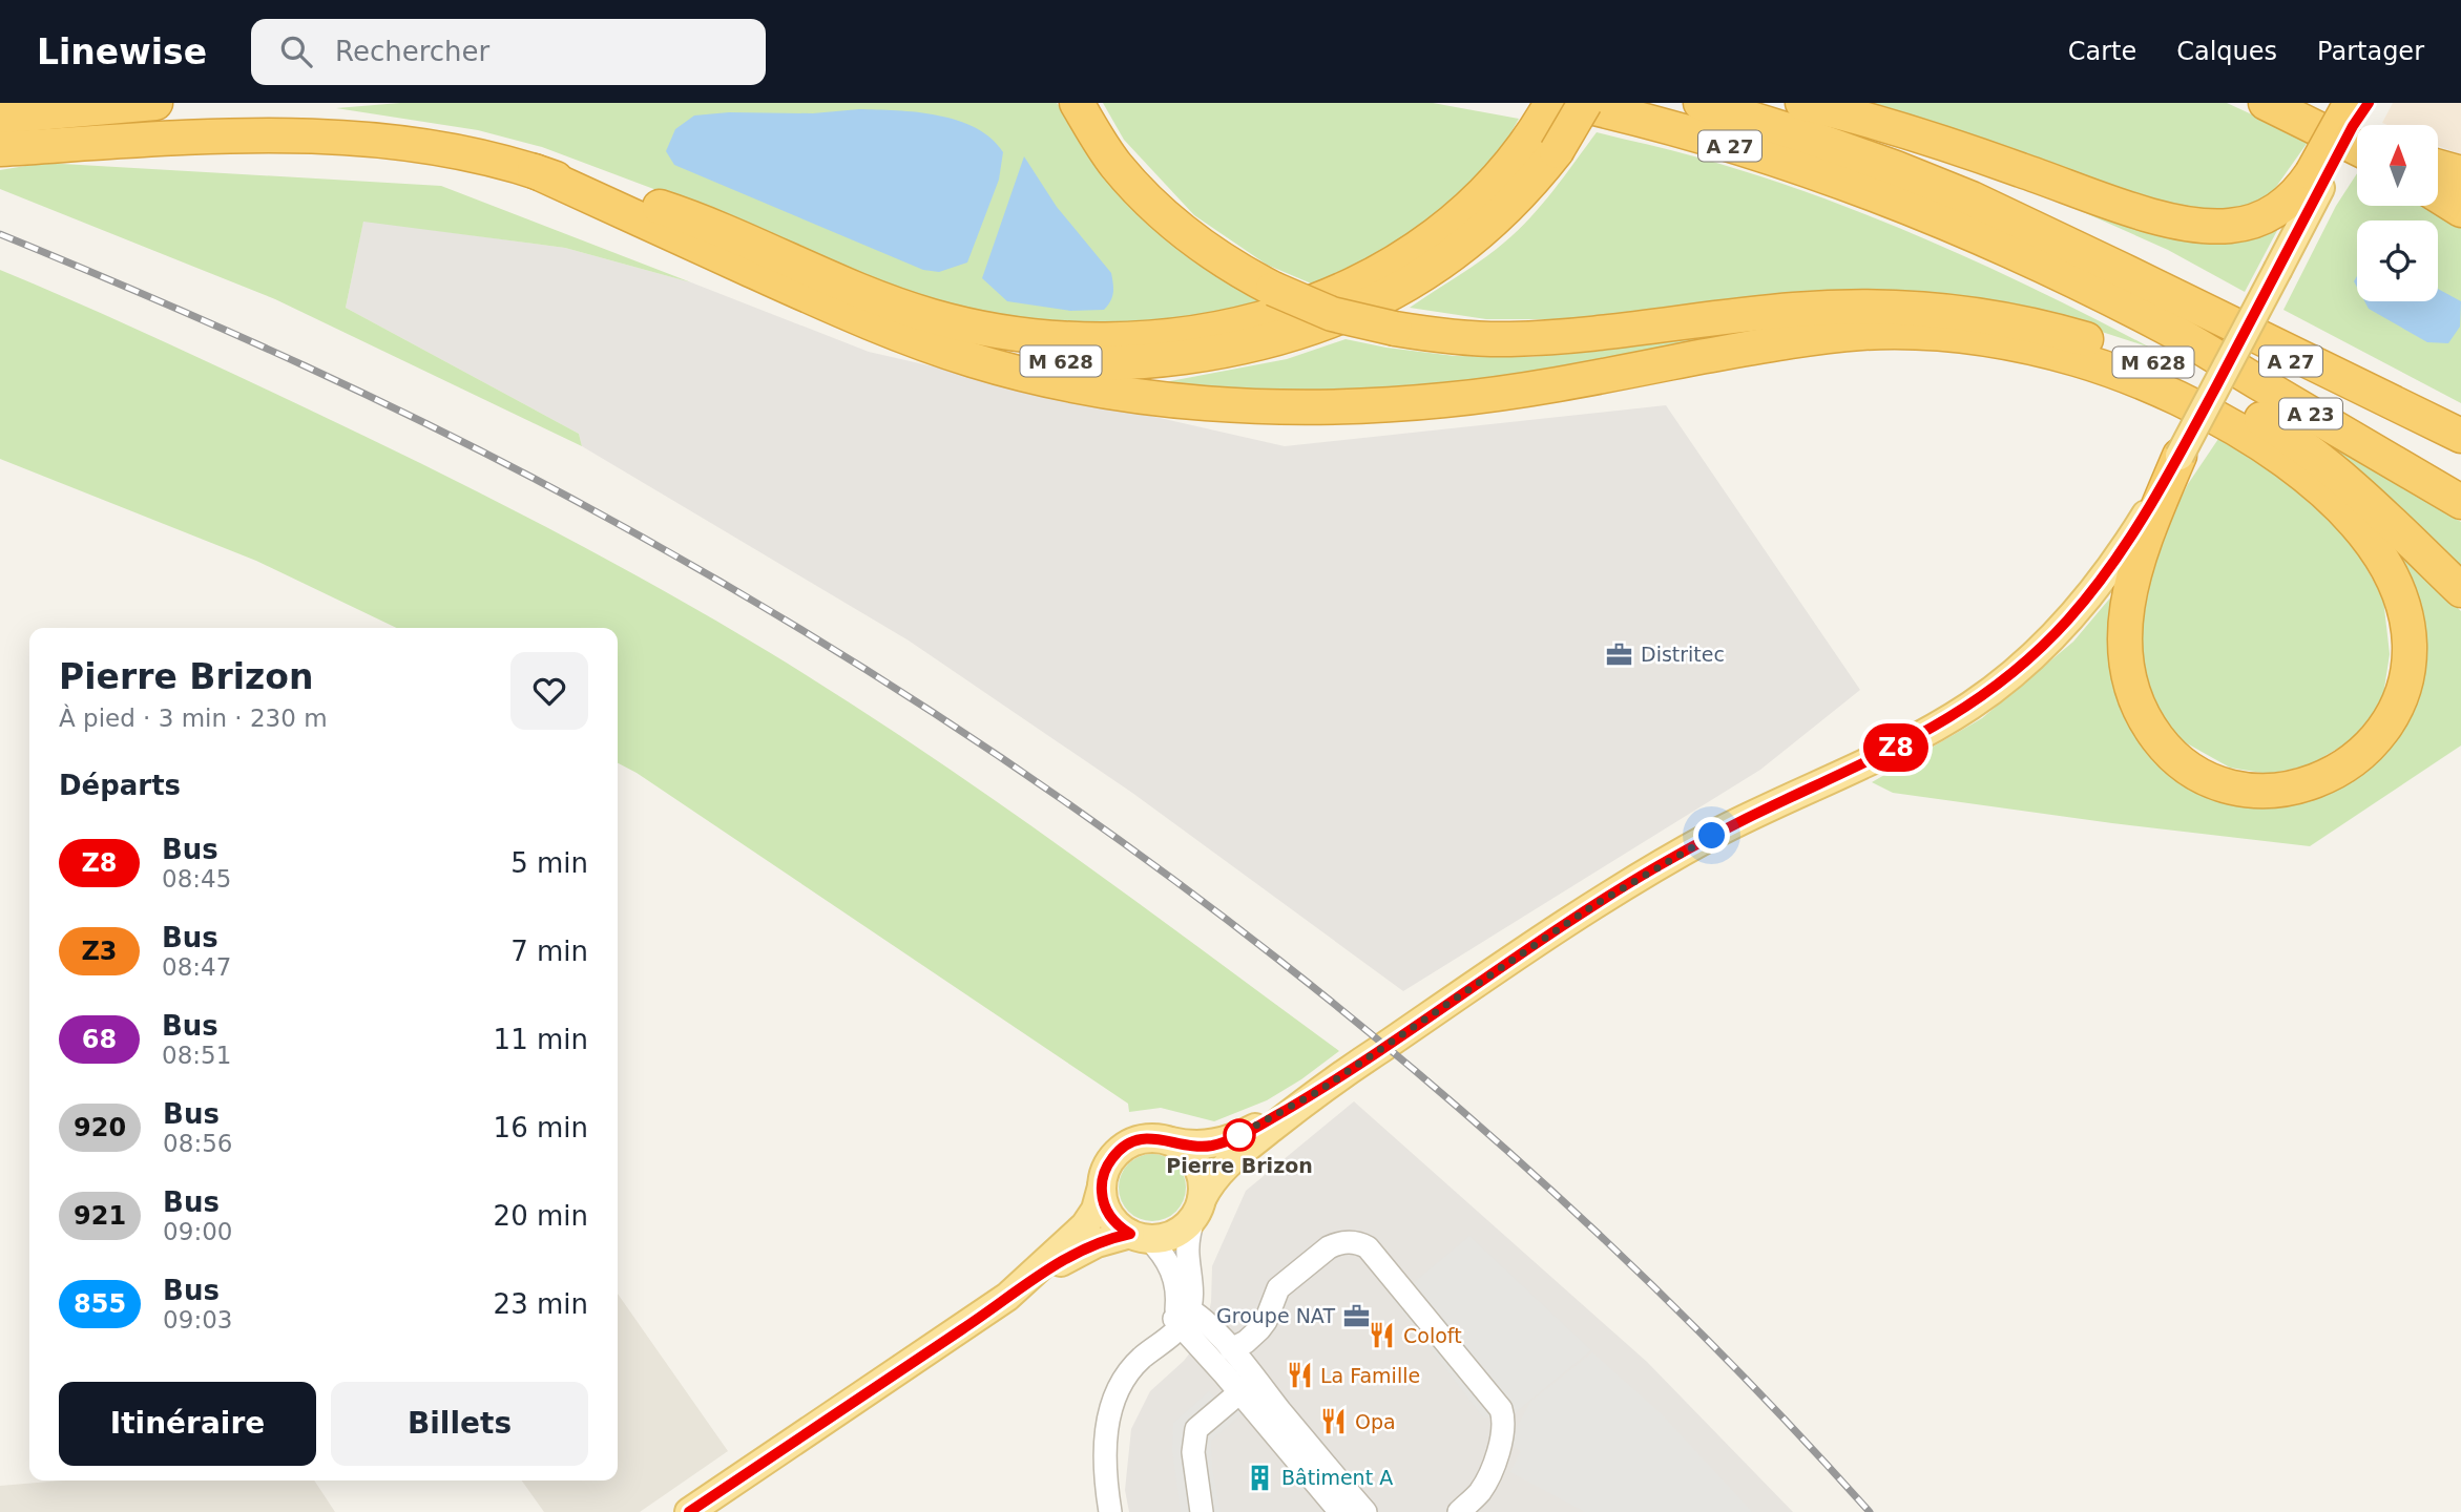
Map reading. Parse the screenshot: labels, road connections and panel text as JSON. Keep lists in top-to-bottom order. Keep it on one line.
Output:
{"streets":{"highway":["A 27","M 628","A 23"]},"crossings":[["A 27","A 23"]],"places":{"office":["Distritec","Groupe NAT"],"other":["Pierre Brizon"],"restaurant":["Coloft","La Famille","Opa"],"building":["Bâtiment A"]},"lines":["bus line Z8"],"north":"top","page":{"header":"Linewise","search":"Rechercher","nav":["Carte","Calques","Partager"],"on_map":"Z8","heading":[["Pierre Brizon","À pied · 3 min · 230 m"],"Départs"],"list":[{"mark":"Z8","name":"Bus","note":"08:45","value":"5 min"},{"mark":"Z3","name":"Bus","note":"08:47","value":"7 min"},{"mark":"68","name":"Bus","note":"08:51","value":"11 min"},{"mark":"920","name":"Bus","note":"08:56","value":"16 min"},{"mark":"921","name":"Bus","note":"09:00","value":"20 min"},{"mark":"855","name":"Bus","note":"09:03","value":"23 min"}],"buttons":["Itinéraire","Billets"]}}
